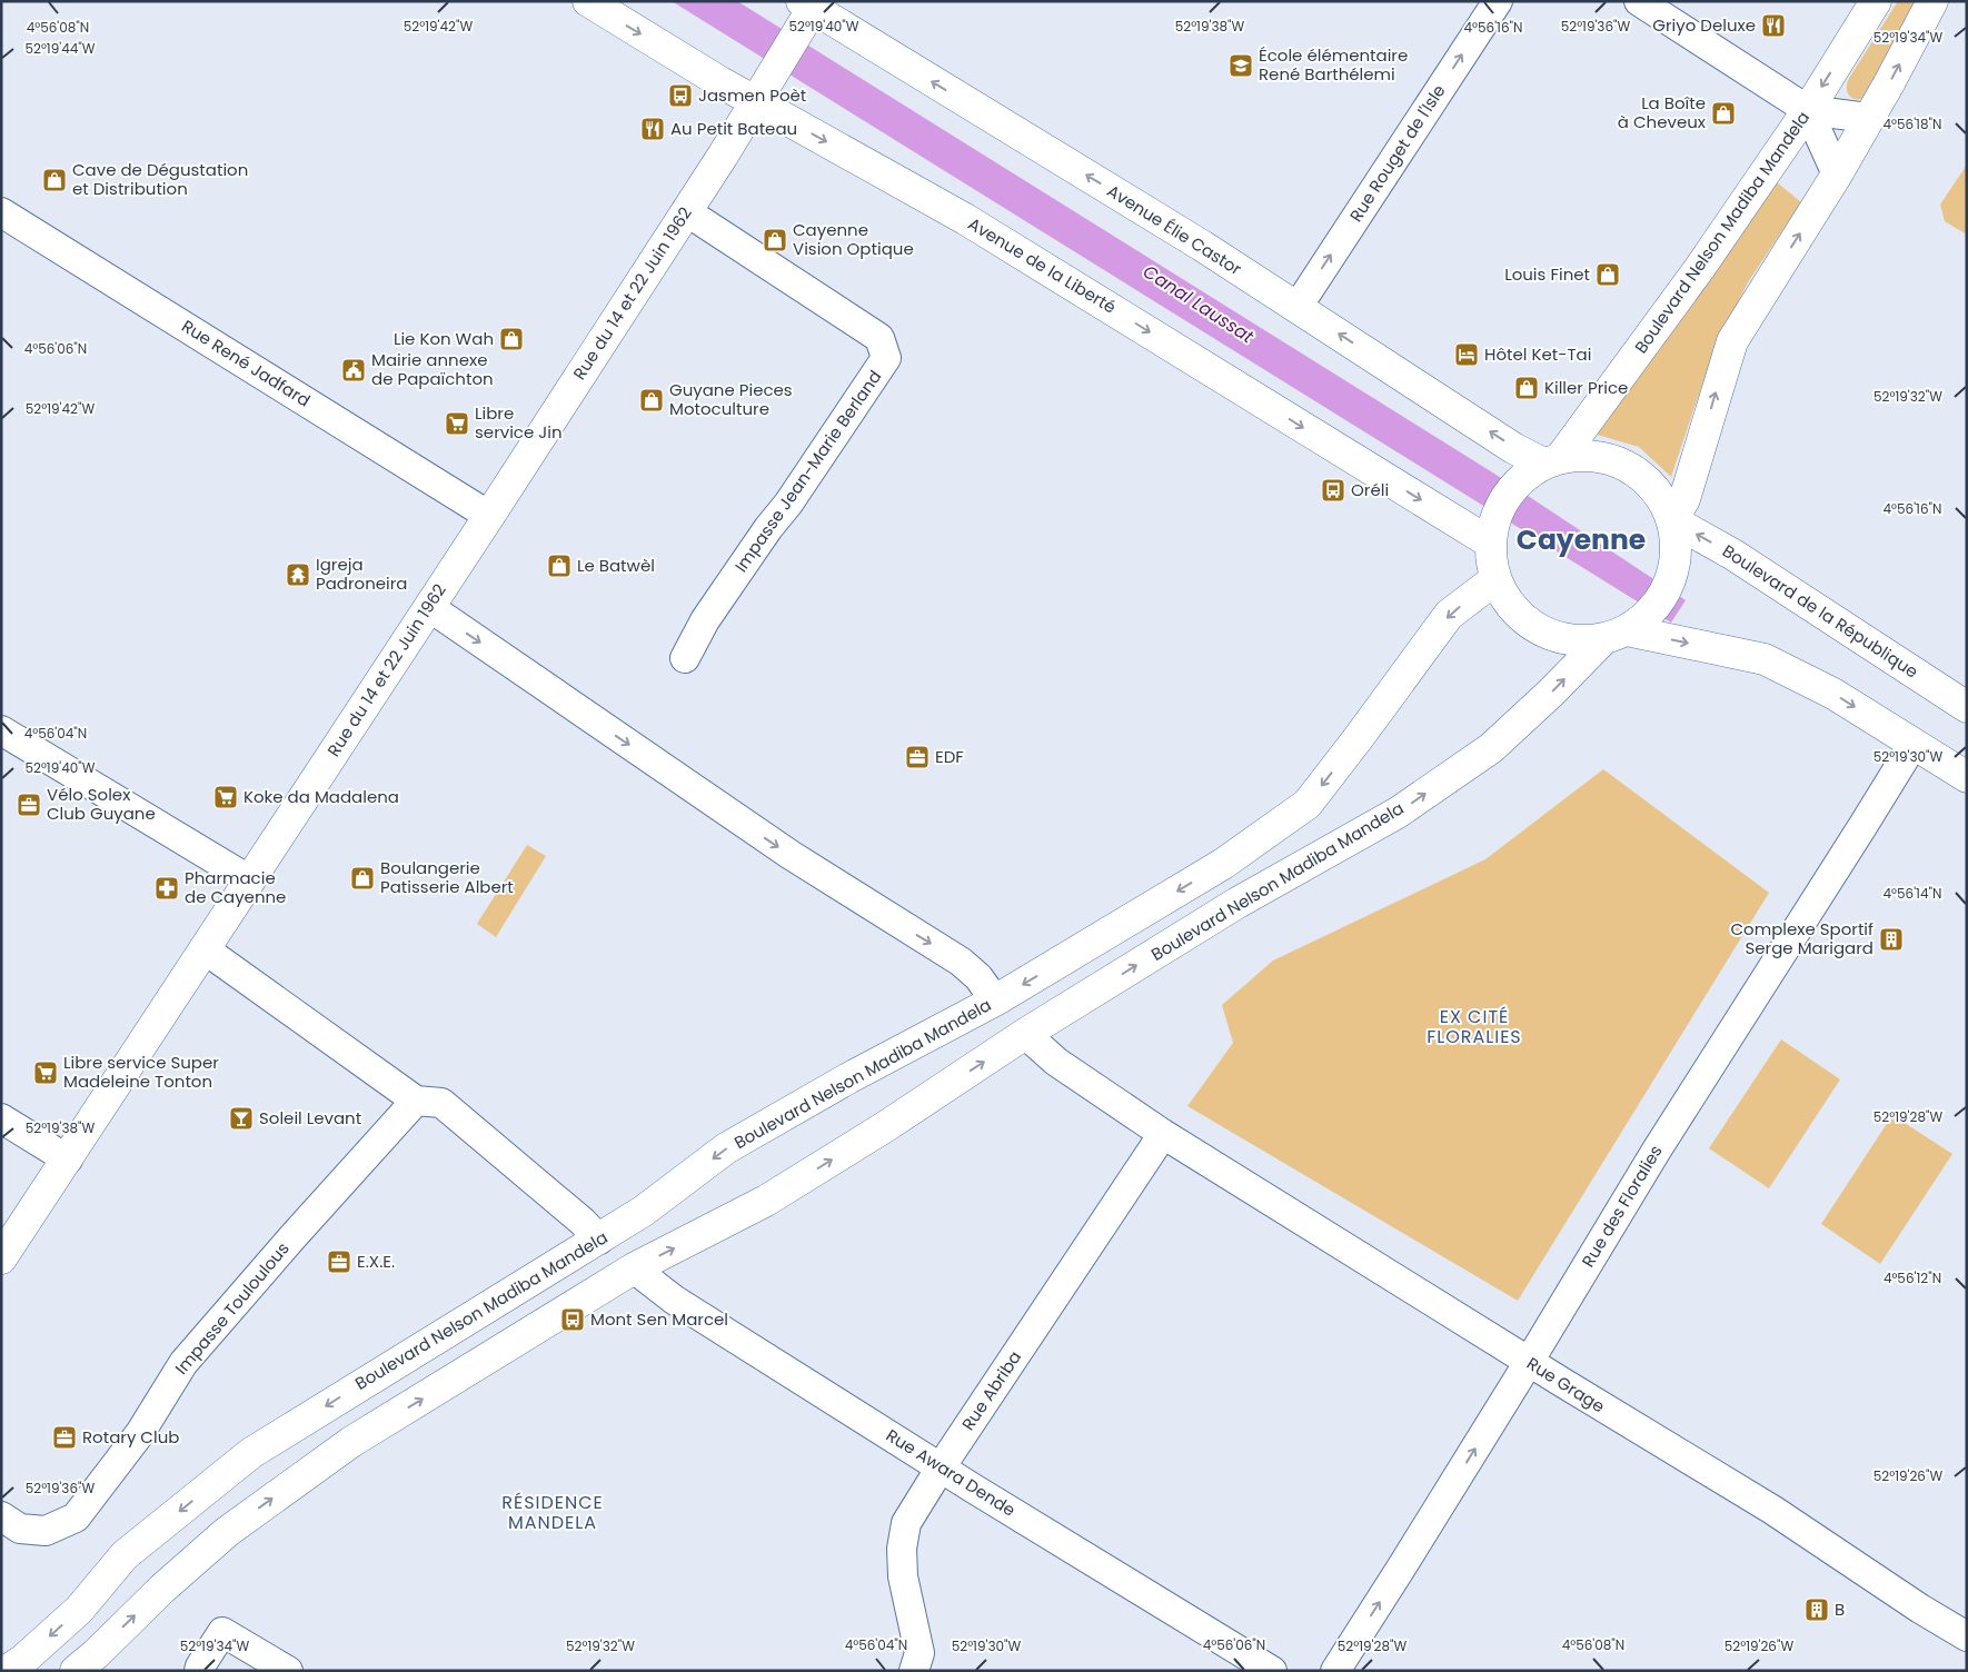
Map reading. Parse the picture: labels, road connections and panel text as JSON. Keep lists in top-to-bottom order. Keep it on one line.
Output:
{"streets":{"main road":["Avenue Élie Castor","Boulevard Nelson Madiba Mandela","Avenue de la Liberté","Rue du 14 et 22 Juin 1962","Boulevard de la République"],"street":["Rue Rouget de l'Isle","Rue René Jadfard","Impasse Jean-Marie Berland","Rue des Floralies","Impasse Touloulous","Rue Grage","Rue Abriba","Rue Awara Dende"]},"crossings":[["Rue Rouget de l'Isle","Avenue Élie Castor"],["Avenue Élie Castor","Boulevard Nelson Madiba Mandela"],["Avenue Élie Castor","Avenue de la Liberté"],["Avenue Élie Castor","Rue du 14 et 22 Juin 1962"],["Avenue Élie Castor","Boulevard de la République"],["Boulevard Nelson Madiba Mandela","Avenue de la Liberté"],["Boulevard Nelson Madiba Mandela","Boulevard de la République"],["Boulevard Nelson Madiba Mandela","Rue Grage"],["Boulevard Nelson Madiba Mandela","Rue Awara Dende"],["Avenue de la Liberté","Rue du 14 et 22 Juin 1962"],["Avenue de la Liberté","Boulevard de la République"],["Rue du 14 et 22 Juin 1962","Rue René Jadfard"],["Rue du 14 et 22 Juin 1962","Impasse Jean-Marie Berland"],["Rue des Floralies","Rue Grage"],["Rue Grage","Rue Abriba"],["Rue Abriba","Rue Awara Dende"]],"one_way":["Rue Rouget de l'Isle","Avenue Élie Castor","Avenue de la Liberté"],"districts":["Cayenne","EX CITÉ FLORALIES","RÉSIDENCE MANDELA"],"water":["Canal Laussat"],"places":{"restaurant":["Griyo Deluxe","Au Petit Bateau"],"school or university":["École élémentaire René Barthélemi"],"bus stop":["Jasmen Poèt","Oréli","Mont Sen Marcel"],"shop":["La Boîte à Cheveux","Cave de Dégustation et Distribution","Cayenne Vision Optique","Louis Finet","Lie Kon Wah","Killer Price","Guyane Pieces Motoculture","Le Batwèl","Boulangerie Patisserie Albert"],"hotel":["Hôtel Ket-Tai"],"public building":["Mairie annexe de Papaïchton"],"supermarket":["Libre service Jin","Koke da Madalena","Libre service Super Madeleine Tonton"],"temple":["Igreja Padroneira"],"office":["EDF","Vélo Solex Club Guyane","E.X.E.","Rotary Club"],"pharmacy":["Pharmacie de Cayenne"],"building":["Complexe Sportif Serge Marigard","B"],"bar":["Soleil Levant"]},"coordinates":["52°19'42\"W","52°19'40\"W","52°19'38\"W","52°19'36\"W","4°56'08\"N","4°56'16\"N","52°19'34\"W","52°19'44\"W","4°56'18\"N","4°56'06\"N","52°19'32\"W","4°56'04\"N","52°19'30\"W","4°56'14\"N","52°19'28\"W","4°56'12\"N","52°19'26\"W"]}
